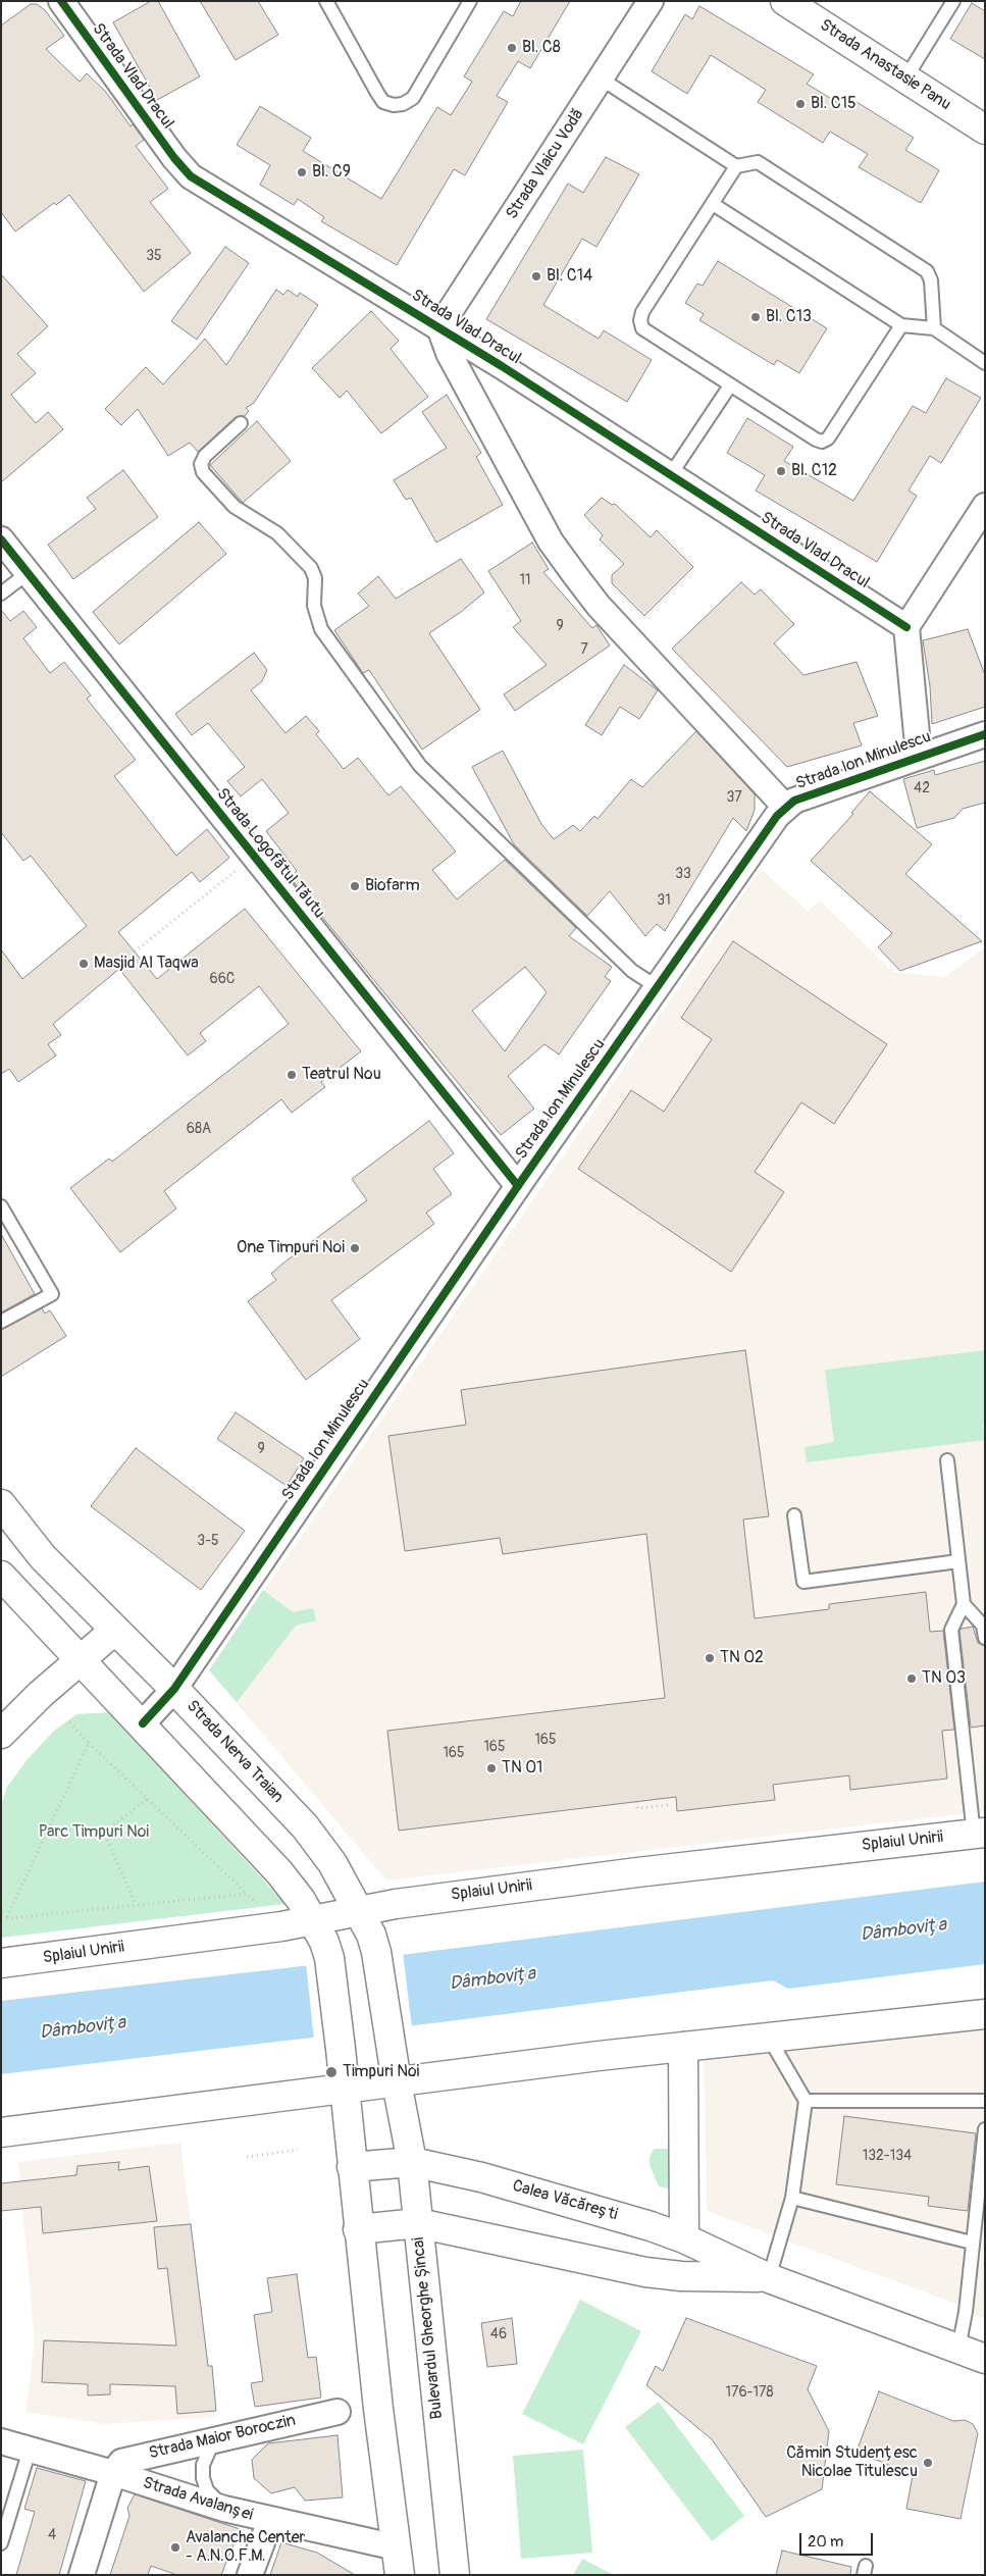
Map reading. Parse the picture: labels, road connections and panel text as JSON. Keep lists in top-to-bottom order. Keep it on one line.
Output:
{"streets":{"main road":["Strada Anastasie Panu","Strada Nerva Traian","Splaiul Unirii","Calea Văcărești","Bulevardul Gheorghe Șincai"],"street":["Strada Vlad Dracul","Strada Vlaicu Vodă","Strada Ion Minulescu","Strada Logofătul Tăutu","Strada Maior Boroczin","Strada Avalanșei"]},"crossings":[["Strada Vlad Dracul","Strada Vlaicu Vodă"],["Strada Vlad Dracul","Strada Ion Minulescu"],["Strada Ion Minulescu","Strada Logofătul Tăutu"],["Strada Ion Minulescu","Strada Nerva Traian"],["Strada Nerva Traian","Splaiul Unirii"],["Strada Nerva Traian","Bulevardul Gheorghe Șincai"],["Calea Văcărești","Bulevardul Gheorghe Șincai"],["Strada Maior Boroczin","Strada Avalanșei"]],"water":["Dâmbovița"],"parks":["Parc Timpuri Noi"],"places":["Bl. C8","Bl. C15","Bl. C9","Bl. C14","Bl. C13","Bl. C12","Biofarm","Masjid Al Taqwa","Teatrul Nou","One Timpuri Noi","TN 02","TN 03","TN 01","Timpuri Noi","Cămin Studențesc Nicolae Titulescu","Avalanche Center - A.N.O.F.M."],"house_numbers":["35","11","9","7","42","37","33","31","66C","68A","9","3-5","165","165","165","132-134","46","176-178","4"],"scale_bar":"20 m"}
